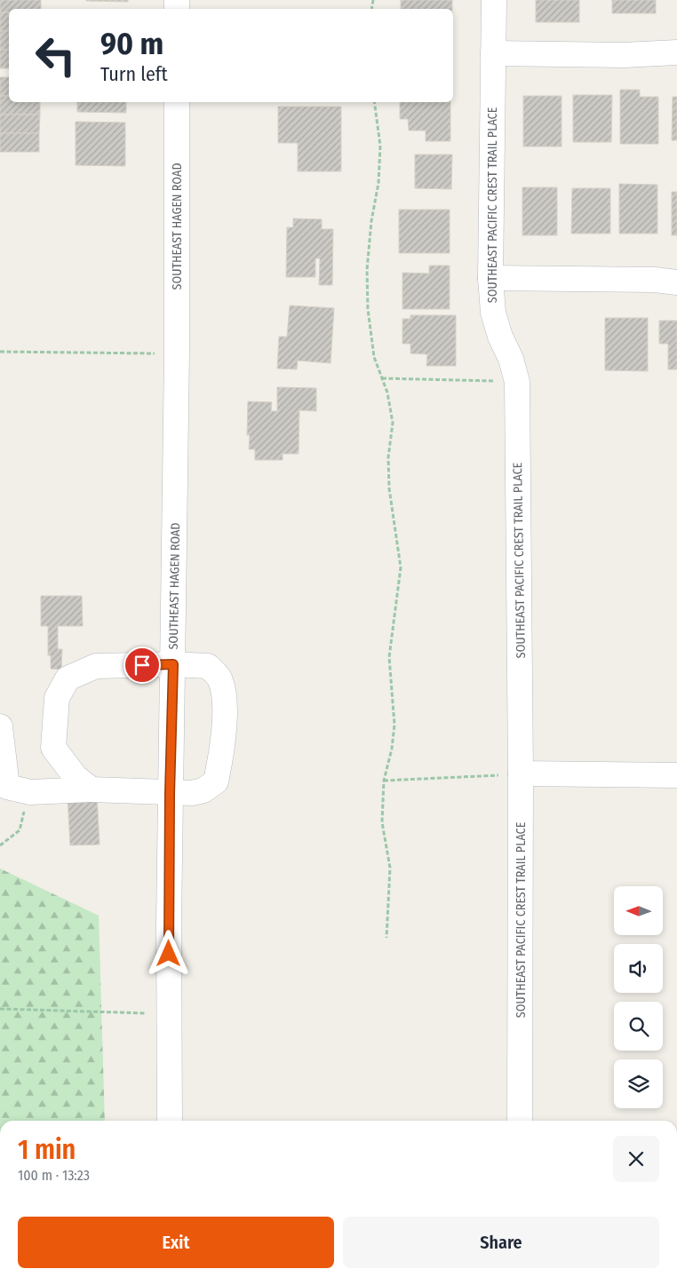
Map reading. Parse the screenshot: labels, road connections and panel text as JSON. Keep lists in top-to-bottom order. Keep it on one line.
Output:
{"streets":{"street":["SOUTHEAST PACIFIC CREST TRAIL PLACE","SOUTHEAST HAGEN ROAD"]},"north":"left","page":{"turn":["90 m","Turn left"],"heading":["1 min","100 m · 13:23"],"buttons":["Exit","Share"]}}
